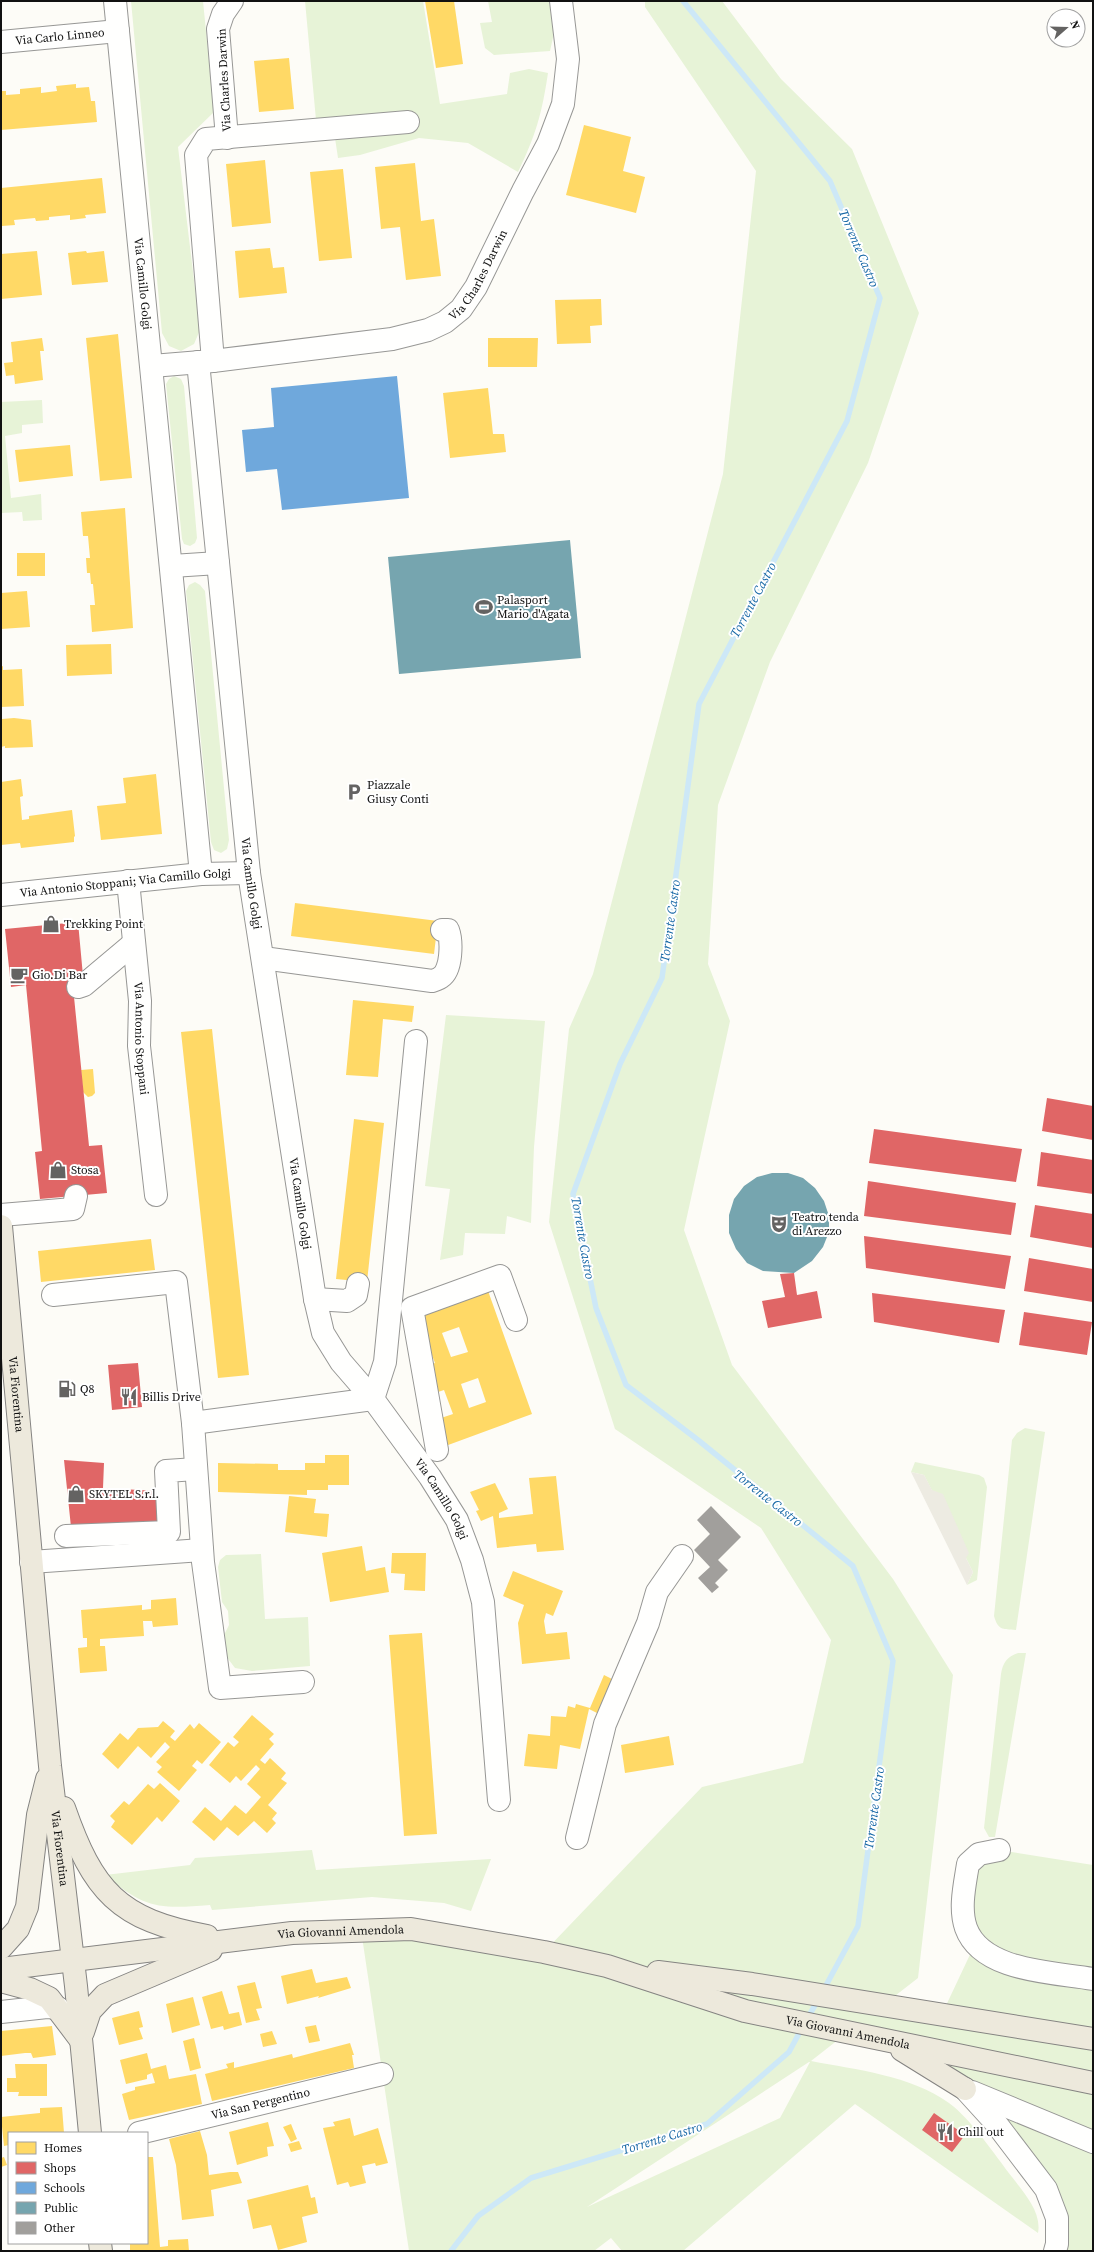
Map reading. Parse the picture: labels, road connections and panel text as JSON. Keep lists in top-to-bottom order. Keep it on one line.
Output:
{"streets":{"main road":["Via Fiorentina","Via Giovanni Amendola"],"street":["Via Carlo Linneo","Via Charles Darwin","Via Camillo Golgi","Via Antonio Stoppani; Via Camillo Golgi","Via Antonio Stoppani","Via San Pergentino"]},"crossings":[["Via Carlo Linneo","Via Camillo Golgi"],["Via Charles Darwin","Via Camillo Golgi"],["Via Camillo Golgi","Via Antonio Stoppani; Via Camillo Golgi"],["Via Antonio Stoppani; Via Camillo Golgi","Via Antonio Stoppani"],["Via Fiorentina","Via Giovanni Amendola"]],"water":["Torrente Castro"],"places":{"sports":["Palasport Mario d'Agata"],"parking":["Piazzale Giusy Conti"],"shop":["Trekking Point","Stosa","SKYTEL S.r.l."],"cafe":["Gio.Di Bar"],"theatre":["Teatro tenda di Arezzo"],"fuel station":["Q8"],"restaurant":["Billis Drive","Chill out"]},"legend":["Homes","Shops","Schools","Public","Other"],"north":"right"}
